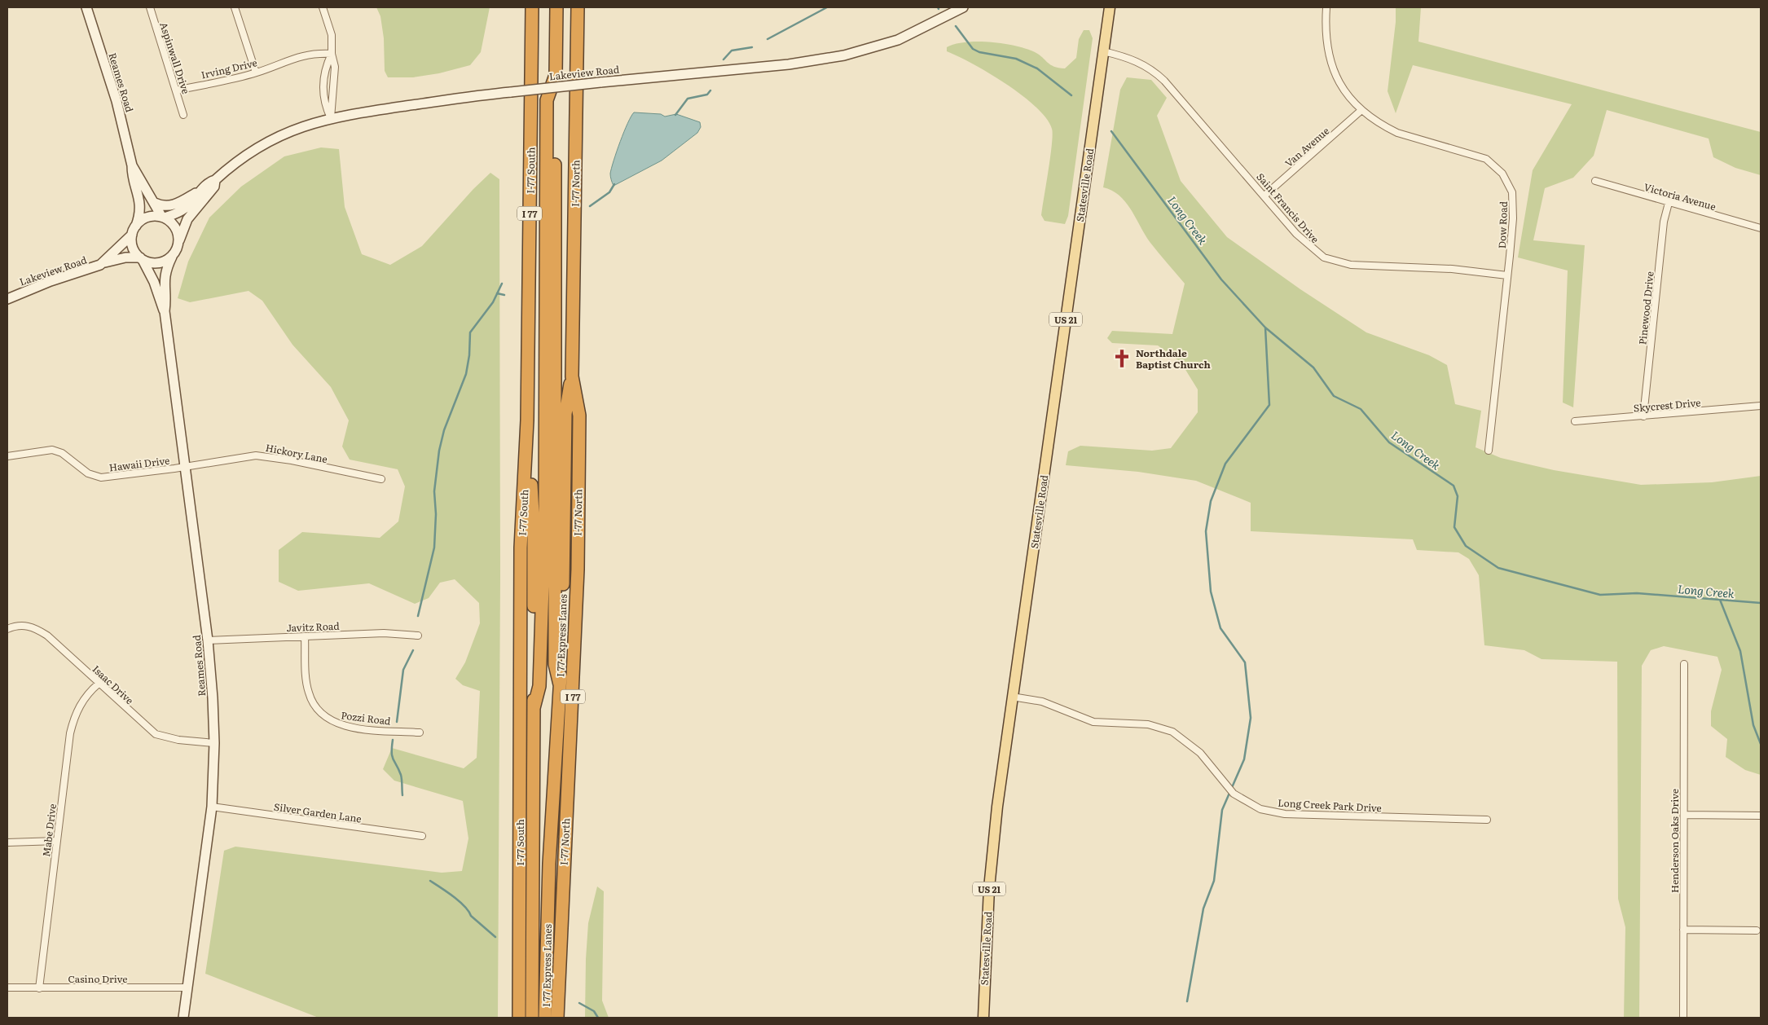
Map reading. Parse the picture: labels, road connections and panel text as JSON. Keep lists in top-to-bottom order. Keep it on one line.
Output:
{"streets":{"highway":["I-77 South","I-77 North","I 77","I 77 Express Lanes"],"main road":["Lakeview Road","Reames Road","Statesville Road","US 21"],"street":["Aspinwall Drive","Irving Drive","Van Avenue","Victoria Avenue","Saint Francis Drive","Dow Road","Pinewood Drive","Skycrest Drive","Hickory Lane","Hawaii Drive","Javitz Road","Isaac Drive","Pozzi Road","Long Creek Park Drive","Silver Garden Lane","Mabe Drive","Henderson Oaks Drive","Casino Drive"]},"crossings":[["Aspinwall Drive","Irving Drive"],["Lakeview Road","Reames Road"],["Reames Road","Hickory Lane"],["Reames Road","Hawaii Drive"],["Reames Road","Javitz Road"],["Reames Road","Isaac Drive"],["Reames Road","Silver Garden Lane"],["Reames Road","Casino Drive"],["Van Avenue","Saint Francis Drive"],["Van Avenue","Dow Road"],["I-77 South","I 77 Express Lanes"],["I-77 North","I 77 Express Lanes"],["Statesville Road","Saint Francis Drive"],["Statesville Road","Long Creek Park Drive"],["Victoria Avenue","Pinewood Drive"],["Saint Francis Drive","Dow Road"],["Pinewood Drive","Skycrest Drive"],["Hickory Lane","Hawaii Drive"],["Javitz Road","Pozzi Road"],["Isaac Drive","Mabe Drive"],["Mabe Drive","Casino Drive"]],"water":["Long Creek"],"places":{"church":["Northdale Baptist Church"]}}
